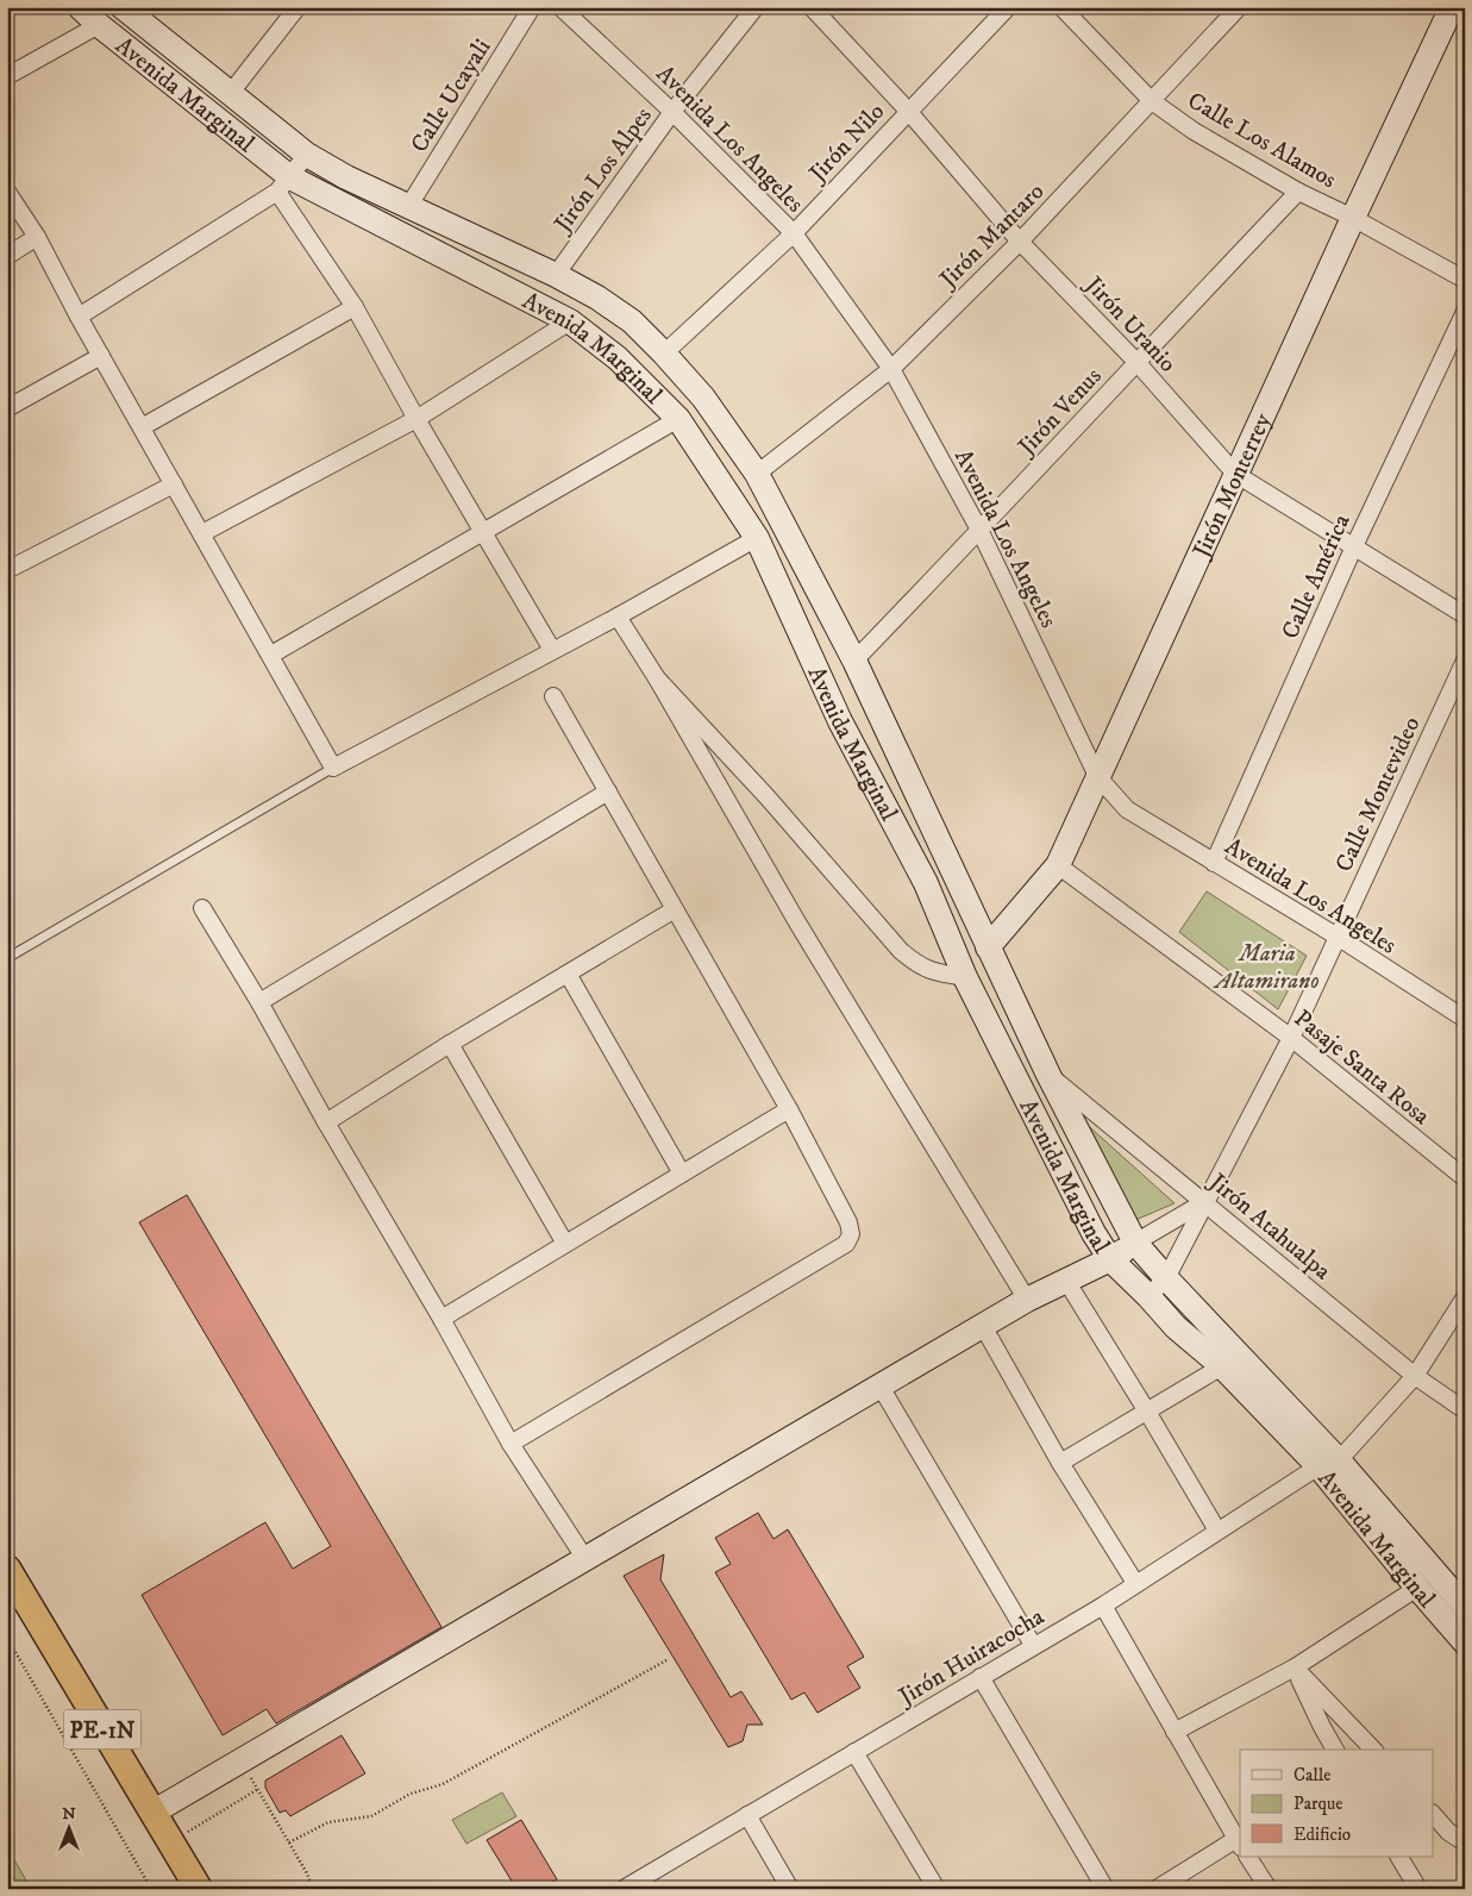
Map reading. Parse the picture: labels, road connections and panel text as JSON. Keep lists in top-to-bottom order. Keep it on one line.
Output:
{"streets":{"highway":["PE-1N"],"main road":["Avenida Marginal","Jirón Monterrey"],"street":["Calle Ucayali","Avenida Los Angeles","Calle Los Alamos","Jirón Nilo","Jirón Los Alpes","Jirón Mantaro","Jirón Uranio","Jirón Venus","Calle América","Calle Montevideo","Pasaje Santa Rosa","Jirón Atahualpa","Jirón Huiracocha"]},"crossings":[["Avenida Marginal","Calle Ucayali"],["Avenida Marginal","Jirón Nilo"],["Avenida Marginal","Jirón Los Alpes"],["Avenida Marginal","Jirón Mantaro"],["Avenida Marginal","Jirón Venus"],["Avenida Marginal","Jirón Monterrey"],["Avenida Marginal","Calle Montevideo"],["Avenida Marginal","Jirón Atahualpa"],["Avenida Marginal","Jirón Huiracocha"],["Avenida Los Angeles","Jirón Nilo"],["Avenida Los Angeles","Jirón Los Alpes"],["Avenida Los Angeles","Jirón Mantaro"],["Avenida Los Angeles","Jirón Venus"],["Avenida Los Angeles","Jirón Monterrey"],["Avenida Los Angeles","Calle América"],["Avenida Los Angeles","Calle Montevideo"],["Calle Los Alamos","Jirón Mantaro"],["Calle Los Alamos","Jirón Venus"],["Calle Los Alamos","Jirón Monterrey"],["Jirón Nilo","Jirón Uranio"],["Jirón Mantaro","Jirón Uranio"],["Jirón Uranio","Jirón Venus"],["Jirón Uranio","Jirón Monterrey"],["Jirón Uranio","Calle América"],["Jirón Monterrey","Pasaje Santa Rosa"],["Calle Montevideo","Pasaje Santa Rosa"],["Calle Montevideo","Jirón Atahualpa"],["Jirón Atahualpa","Jirón Huiracocha"]],"parks":["Maria Altamirano"],"legend":["Calle","Parque","Edificio"],"north":"top"}
